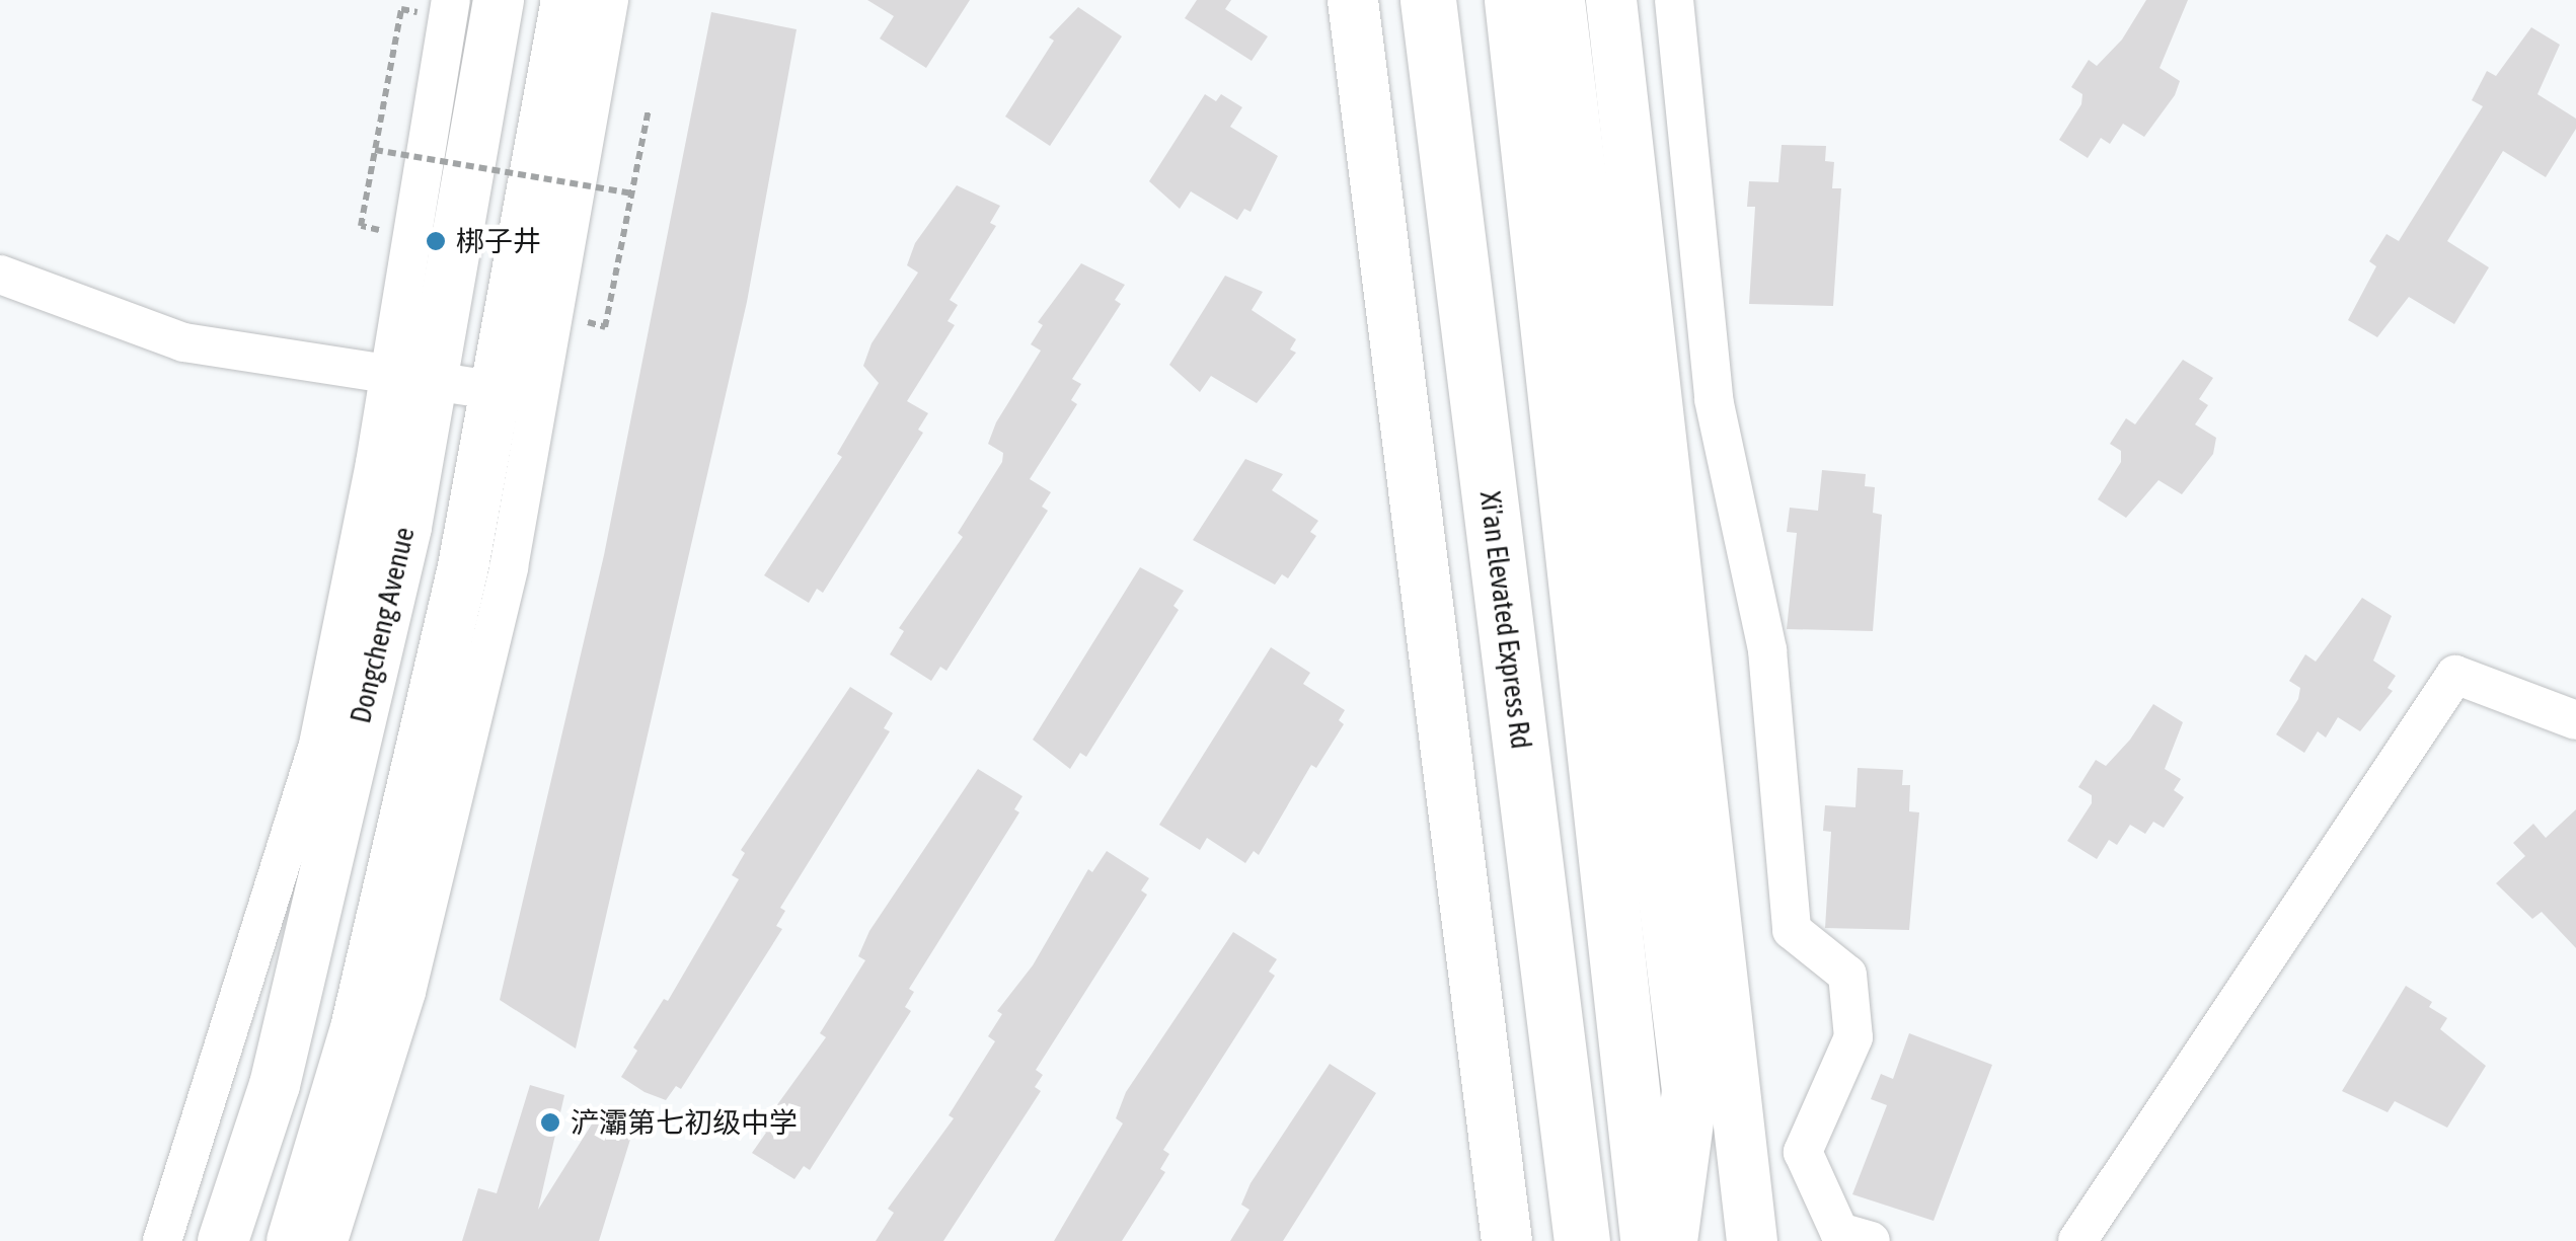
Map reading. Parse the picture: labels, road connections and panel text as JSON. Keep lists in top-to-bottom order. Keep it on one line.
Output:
{"streets":{"highway":["Xi'an Elevated Express Rd"],"main road":["Dongcheng Avenue"]},"places":["梆子井","浐灞第七初级中学"]}
